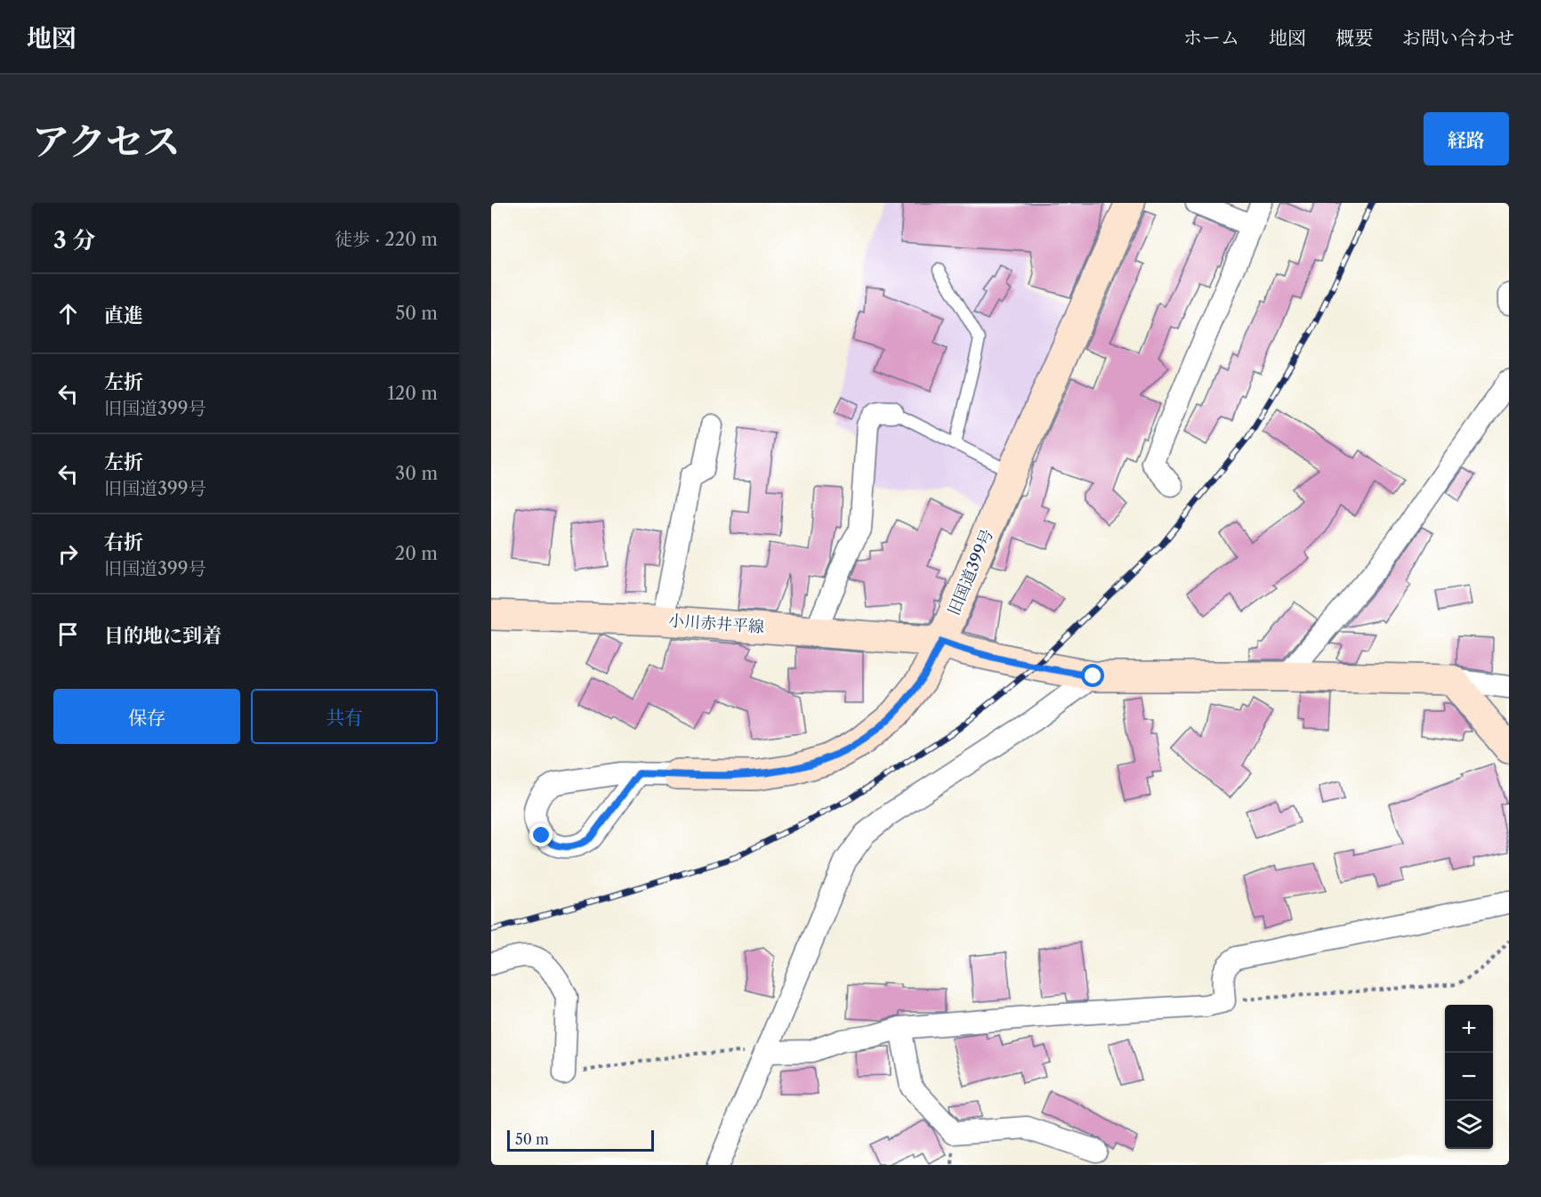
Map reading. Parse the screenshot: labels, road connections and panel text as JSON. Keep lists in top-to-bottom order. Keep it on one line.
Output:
{"streets":{"street":["旧国道399号","小川赤井平線"]},"crossings":[["旧国道399号","小川赤井平線"]],"scale_bar":"50 m","page":{"header":"地図","nav":["ホーム","地図","概要","お問い合わせ"],"title":"アクセス","buttons":["経路",["保存","共有"]],"heading":["3 分","徒歩 · 220 m"],"list":[["直進","50 m"],["左折","旧国道399号","120 m"],["左折","旧国道399号","30 m"],["右折","旧国道399号","20 m"],"目的地に到着"],"map_buttons":["+","−"],"scale":"50 m"}}
